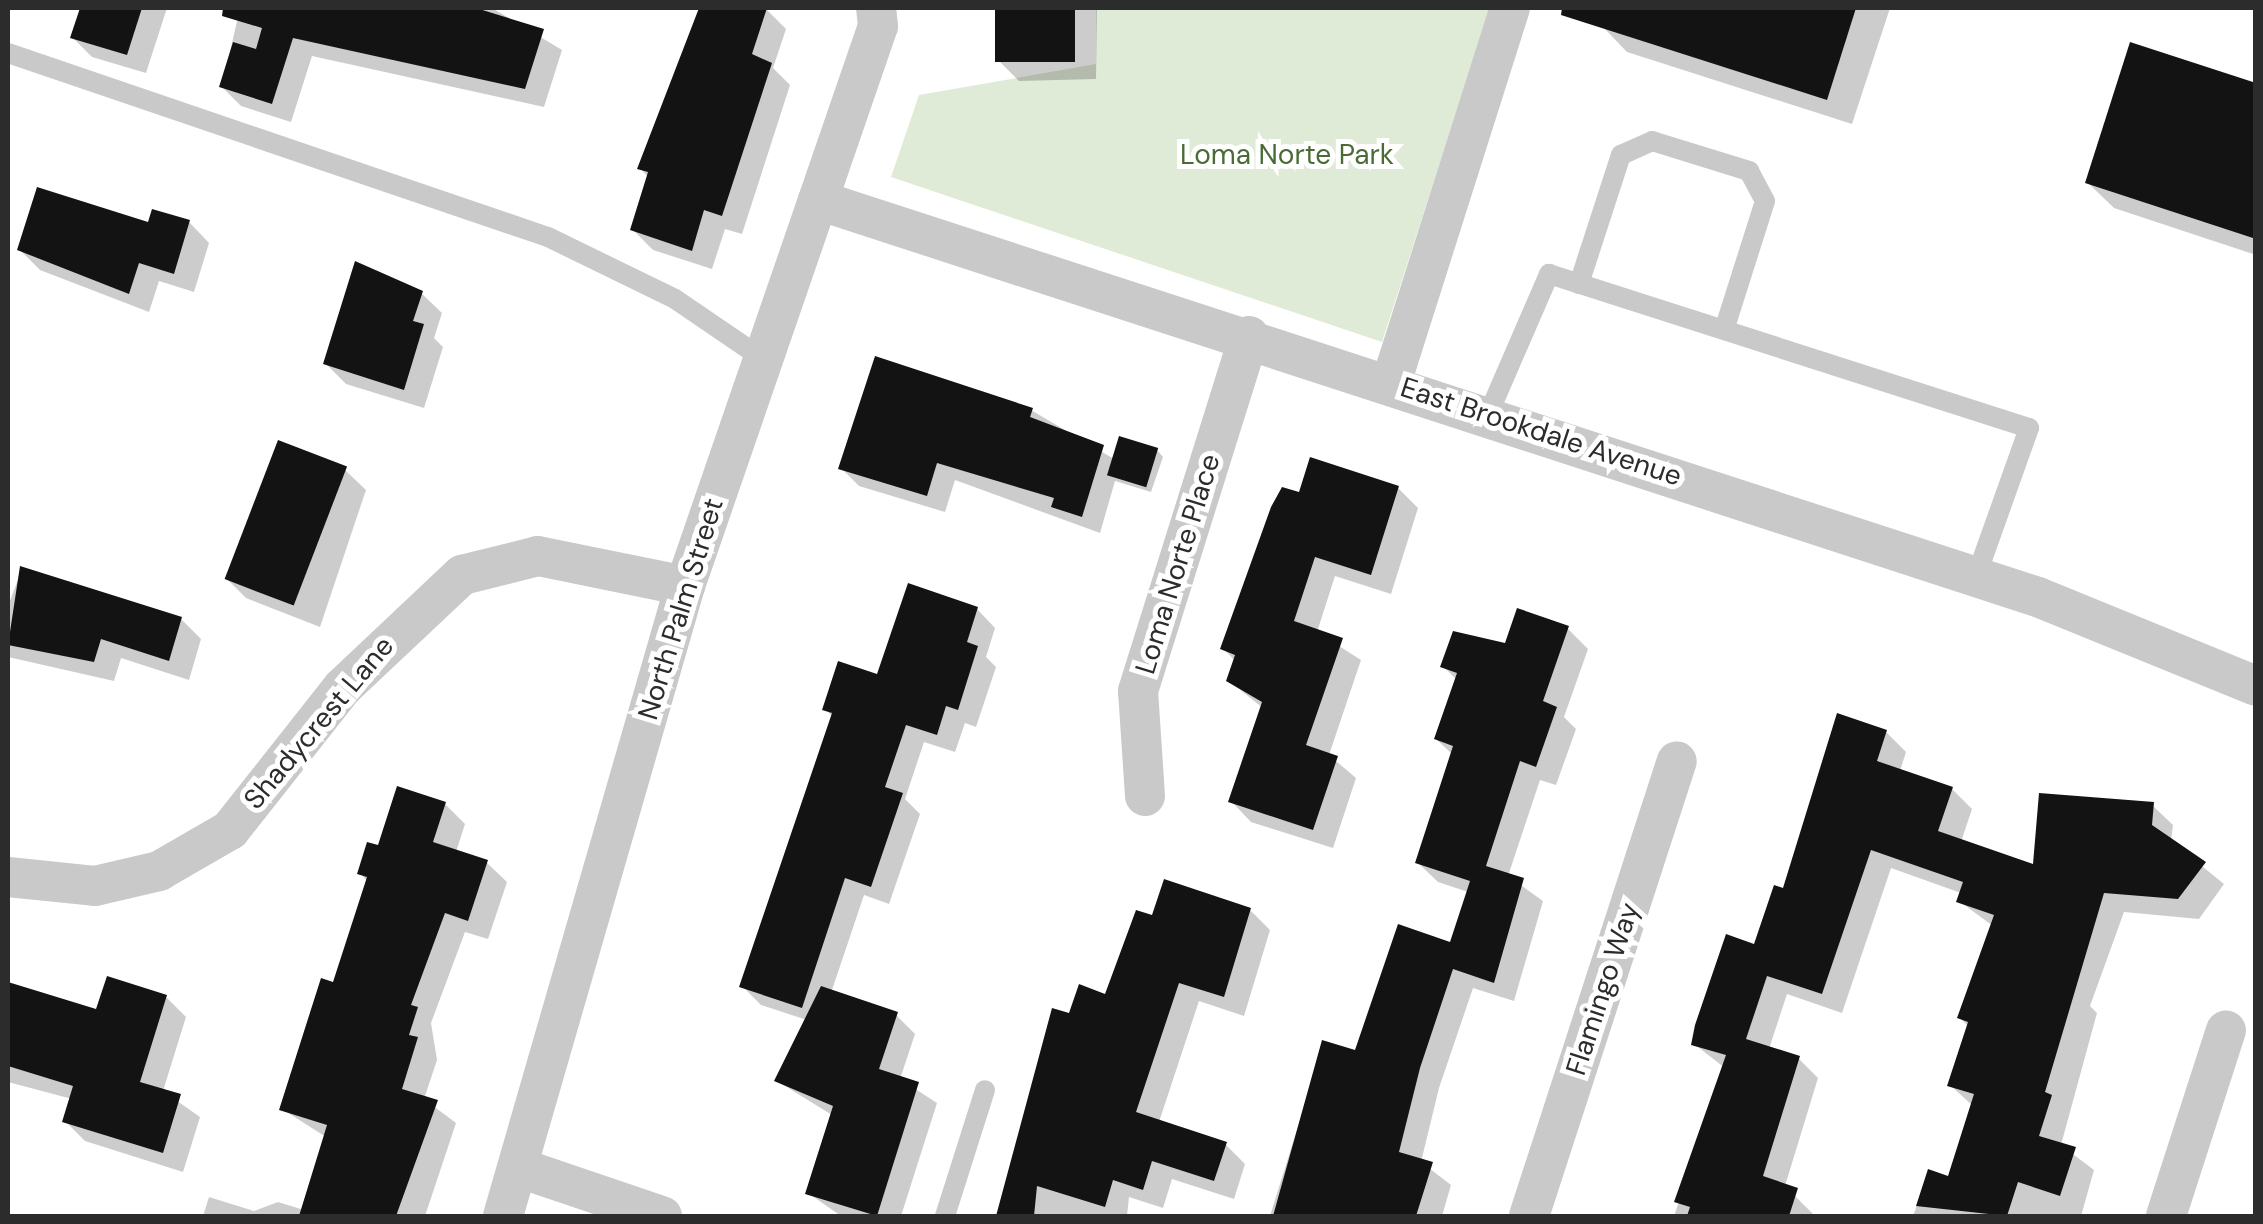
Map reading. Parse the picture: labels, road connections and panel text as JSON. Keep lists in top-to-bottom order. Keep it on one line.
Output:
{"streets":{"street":["East Brookdale Avenue","Loma Norte Place","North Palm Street","Shadycrest Lane","Flamingo Way"]},"crossings":[["East Brookdale Avenue","Loma Norte Place"],["East Brookdale Avenue","North Palm Street"],["North Palm Street","Shadycrest Lane"]],"parks":["Loma Norte Park"]}
